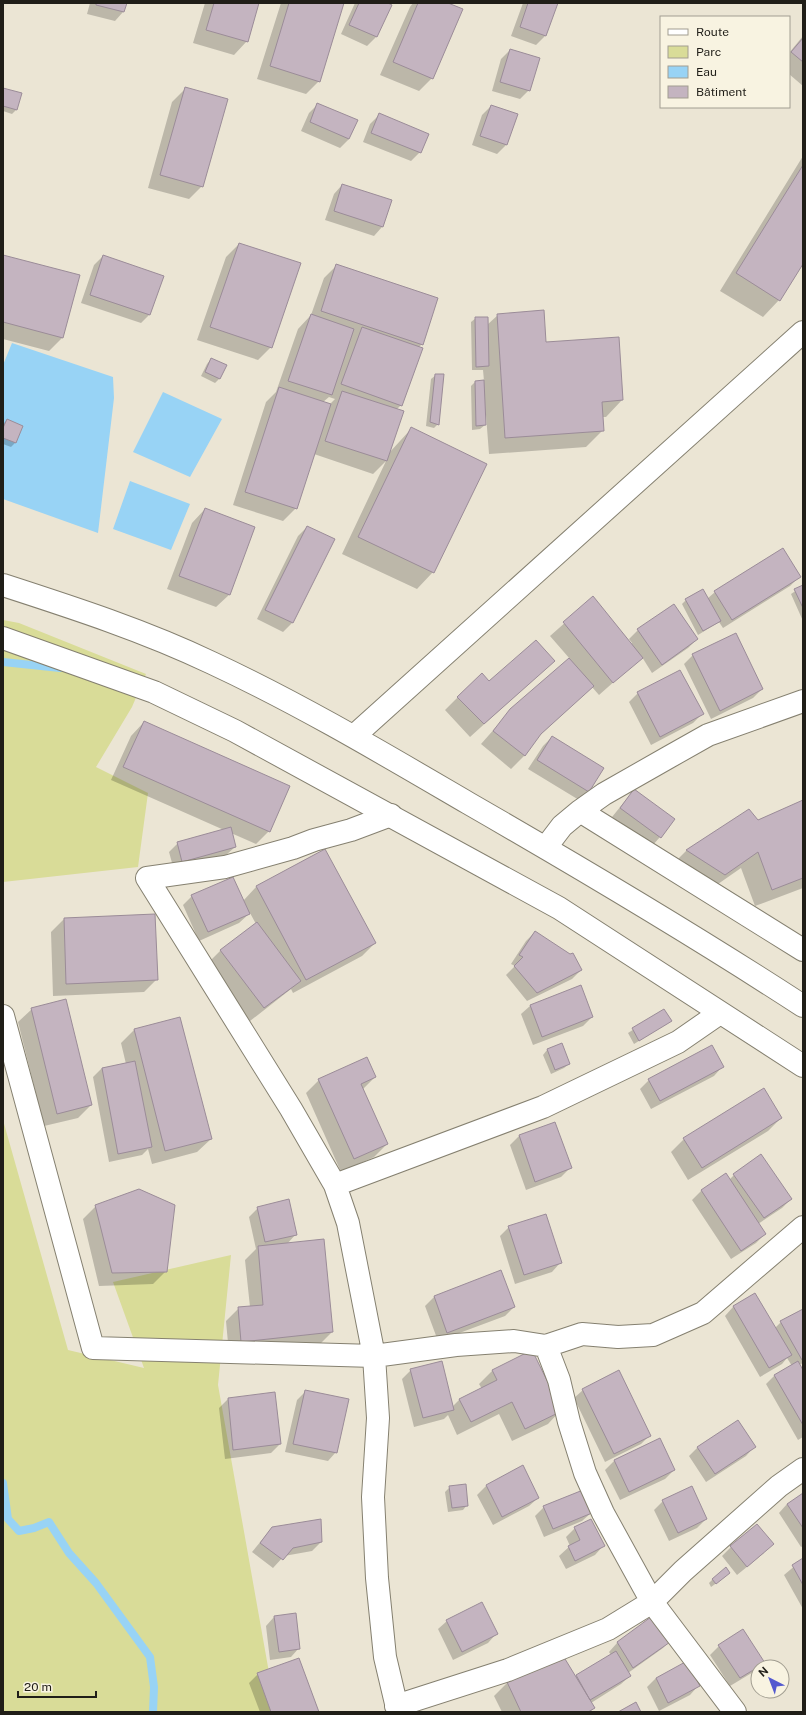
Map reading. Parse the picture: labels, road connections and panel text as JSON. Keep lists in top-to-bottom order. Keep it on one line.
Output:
{"legend":["Route","Parc","Eau","Bâtiment"],"scale_bar":"20 m","north":"top left"}
